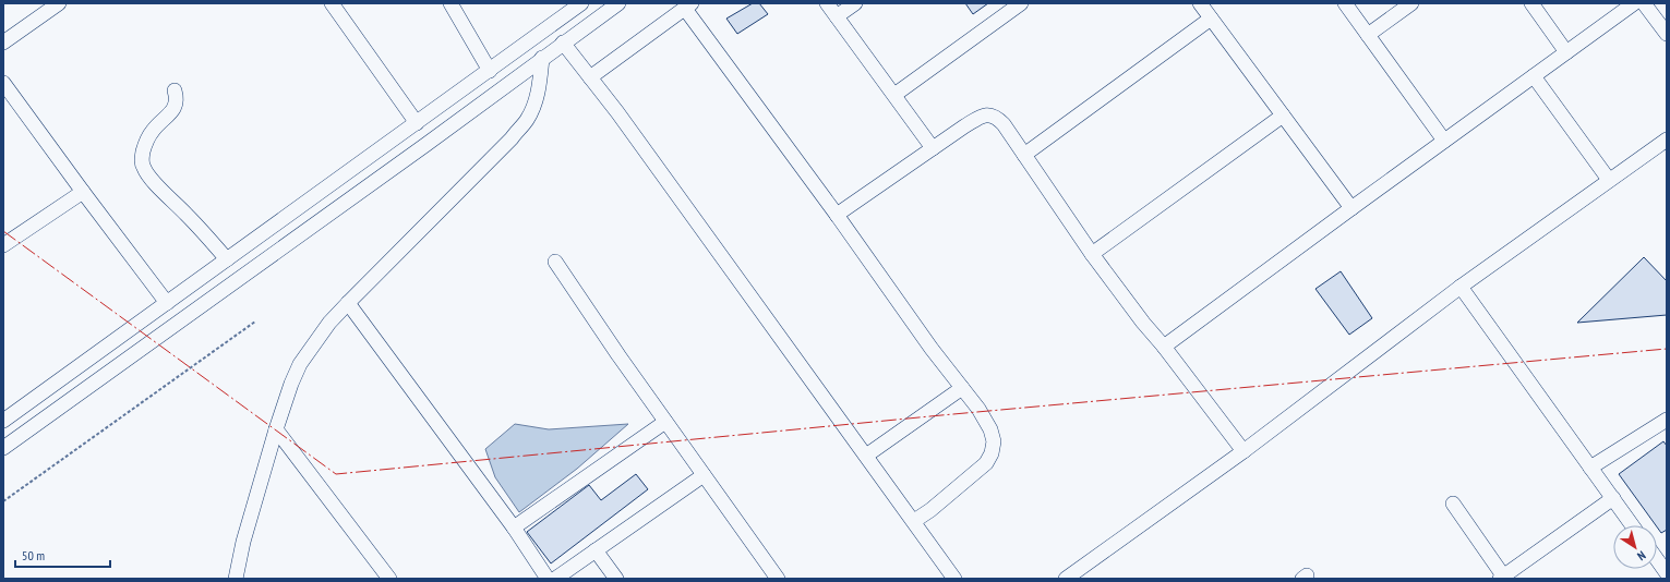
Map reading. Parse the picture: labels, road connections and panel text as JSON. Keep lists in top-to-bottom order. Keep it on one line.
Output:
{"scale_bar":"50 m","north":"bottom right"}
